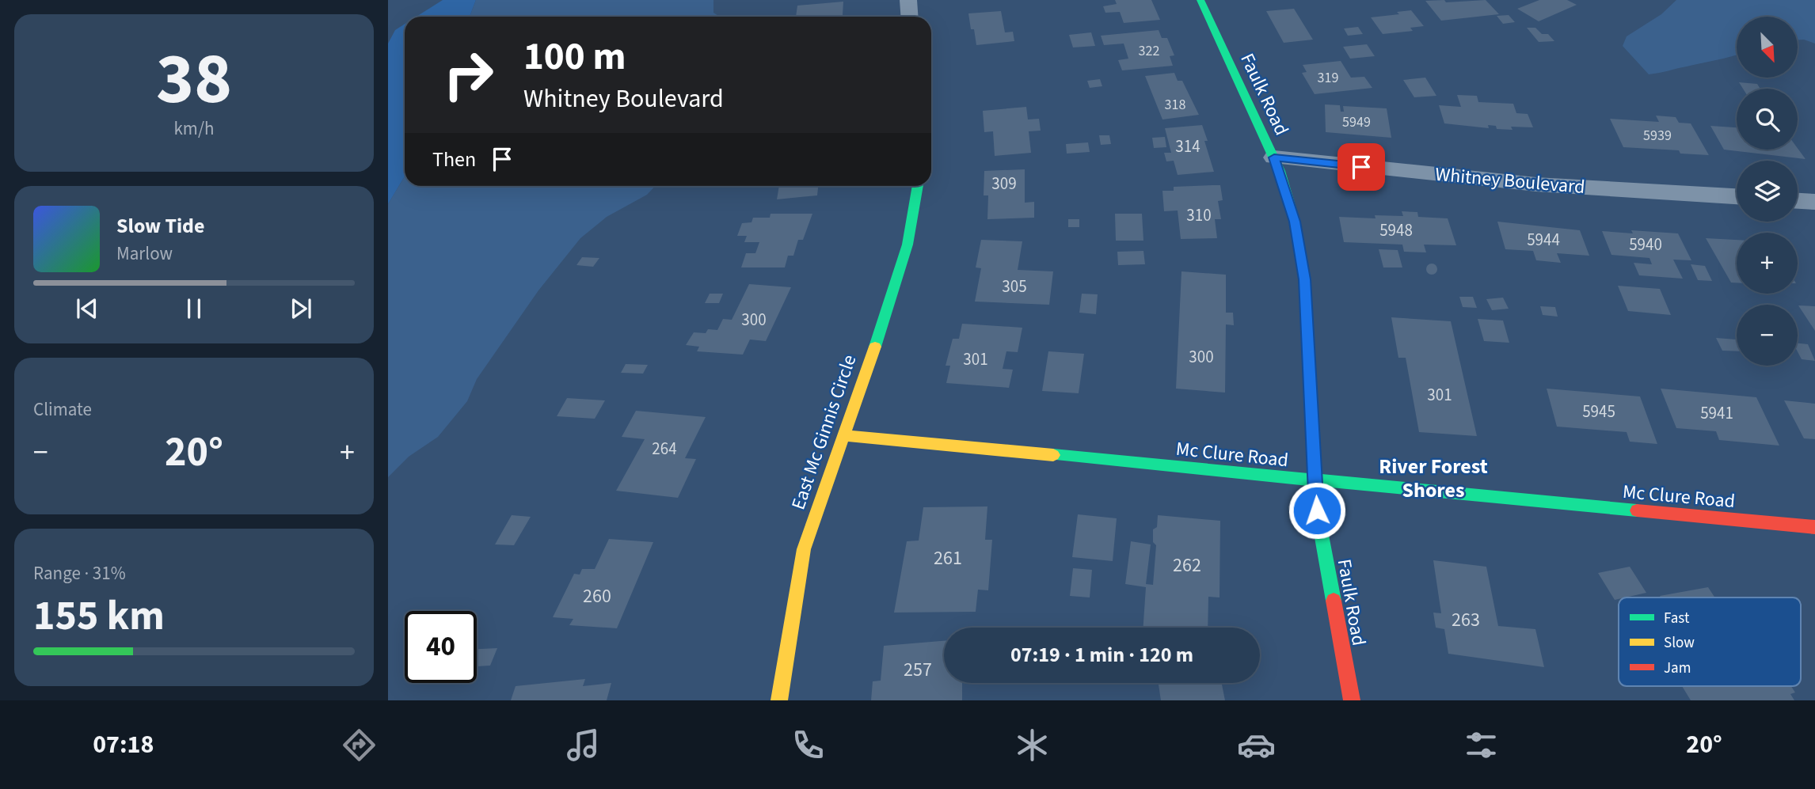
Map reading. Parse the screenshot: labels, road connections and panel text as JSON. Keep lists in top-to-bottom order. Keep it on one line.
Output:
{"streets":{"street":["Faulk Road","Whitney Boulevard","East Mc Ginnis Circle","Mc Clure Road"]},"crossings":[["Faulk Road","Whitney Boulevard"],["Faulk Road","Mc Clure Road"],["East Mc Ginnis Circle","Mc Clure Road"]],"districts":["River Forest Shores"],"house_numbers":["322","319","318","5949","5939","314","309","310","5948","5944","5940","305","300","300","301","301","5945","5941","264","261","262","260","263","257"],"legend":["Fast","Slow","Jam"],"north":"bottom right","page":{"tile":[["38","km/h"],"Climate",["Range · 31%","155 km"]],"map_buttons":["+","−"],"turn":["100 m","Whitney Boulevard"],"then":"Then","song":["Slow Tide","Marlow"],"heat":["−","20°","+"],"limit":"40","trip":"07:19 · 1 min · 120 m","tabs":["07:18","20°"]}}
